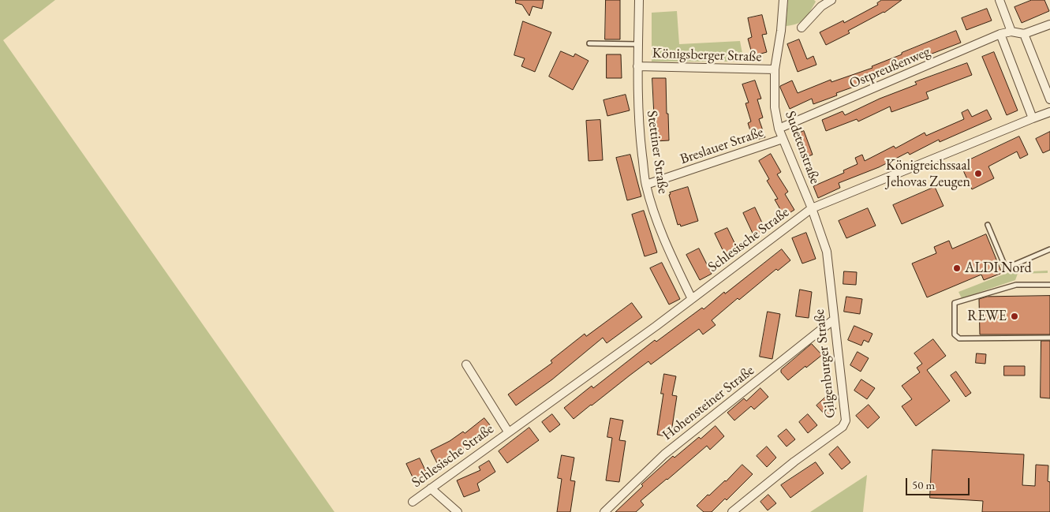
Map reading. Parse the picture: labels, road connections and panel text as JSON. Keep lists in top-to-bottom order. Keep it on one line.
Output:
{"streets":{"street":["Königsberger Straße","Ostpreußenweg","Breslauer Straße","Sudetenstraße","Stettiner Straße","Schlesische Straße","Gilgenburger Straße","Hohensteiner Straße"]},"crossings":[["Königsberger Straße","Sudetenstraße"],["Königsberger Straße","Stettiner Straße"],["Ostpreußenweg","Sudetenstraße"],["Breslauer Straße","Sudetenstraße"],["Breslauer Straße","Stettiner Straße"],["Sudetenstraße","Schlesische Straße"],["Sudetenstraße","Gilgenburger Straße"],["Stettiner Straße","Schlesische Straße"],["Schlesische Straße","Gilgenburger Straße"],["Gilgenburger Straße","Hohensteiner Straße"]],"places":["Königreichssaal Jehovas Zeugen","ALDI Nord","REWE"],"scale_bar":"50 m"}
